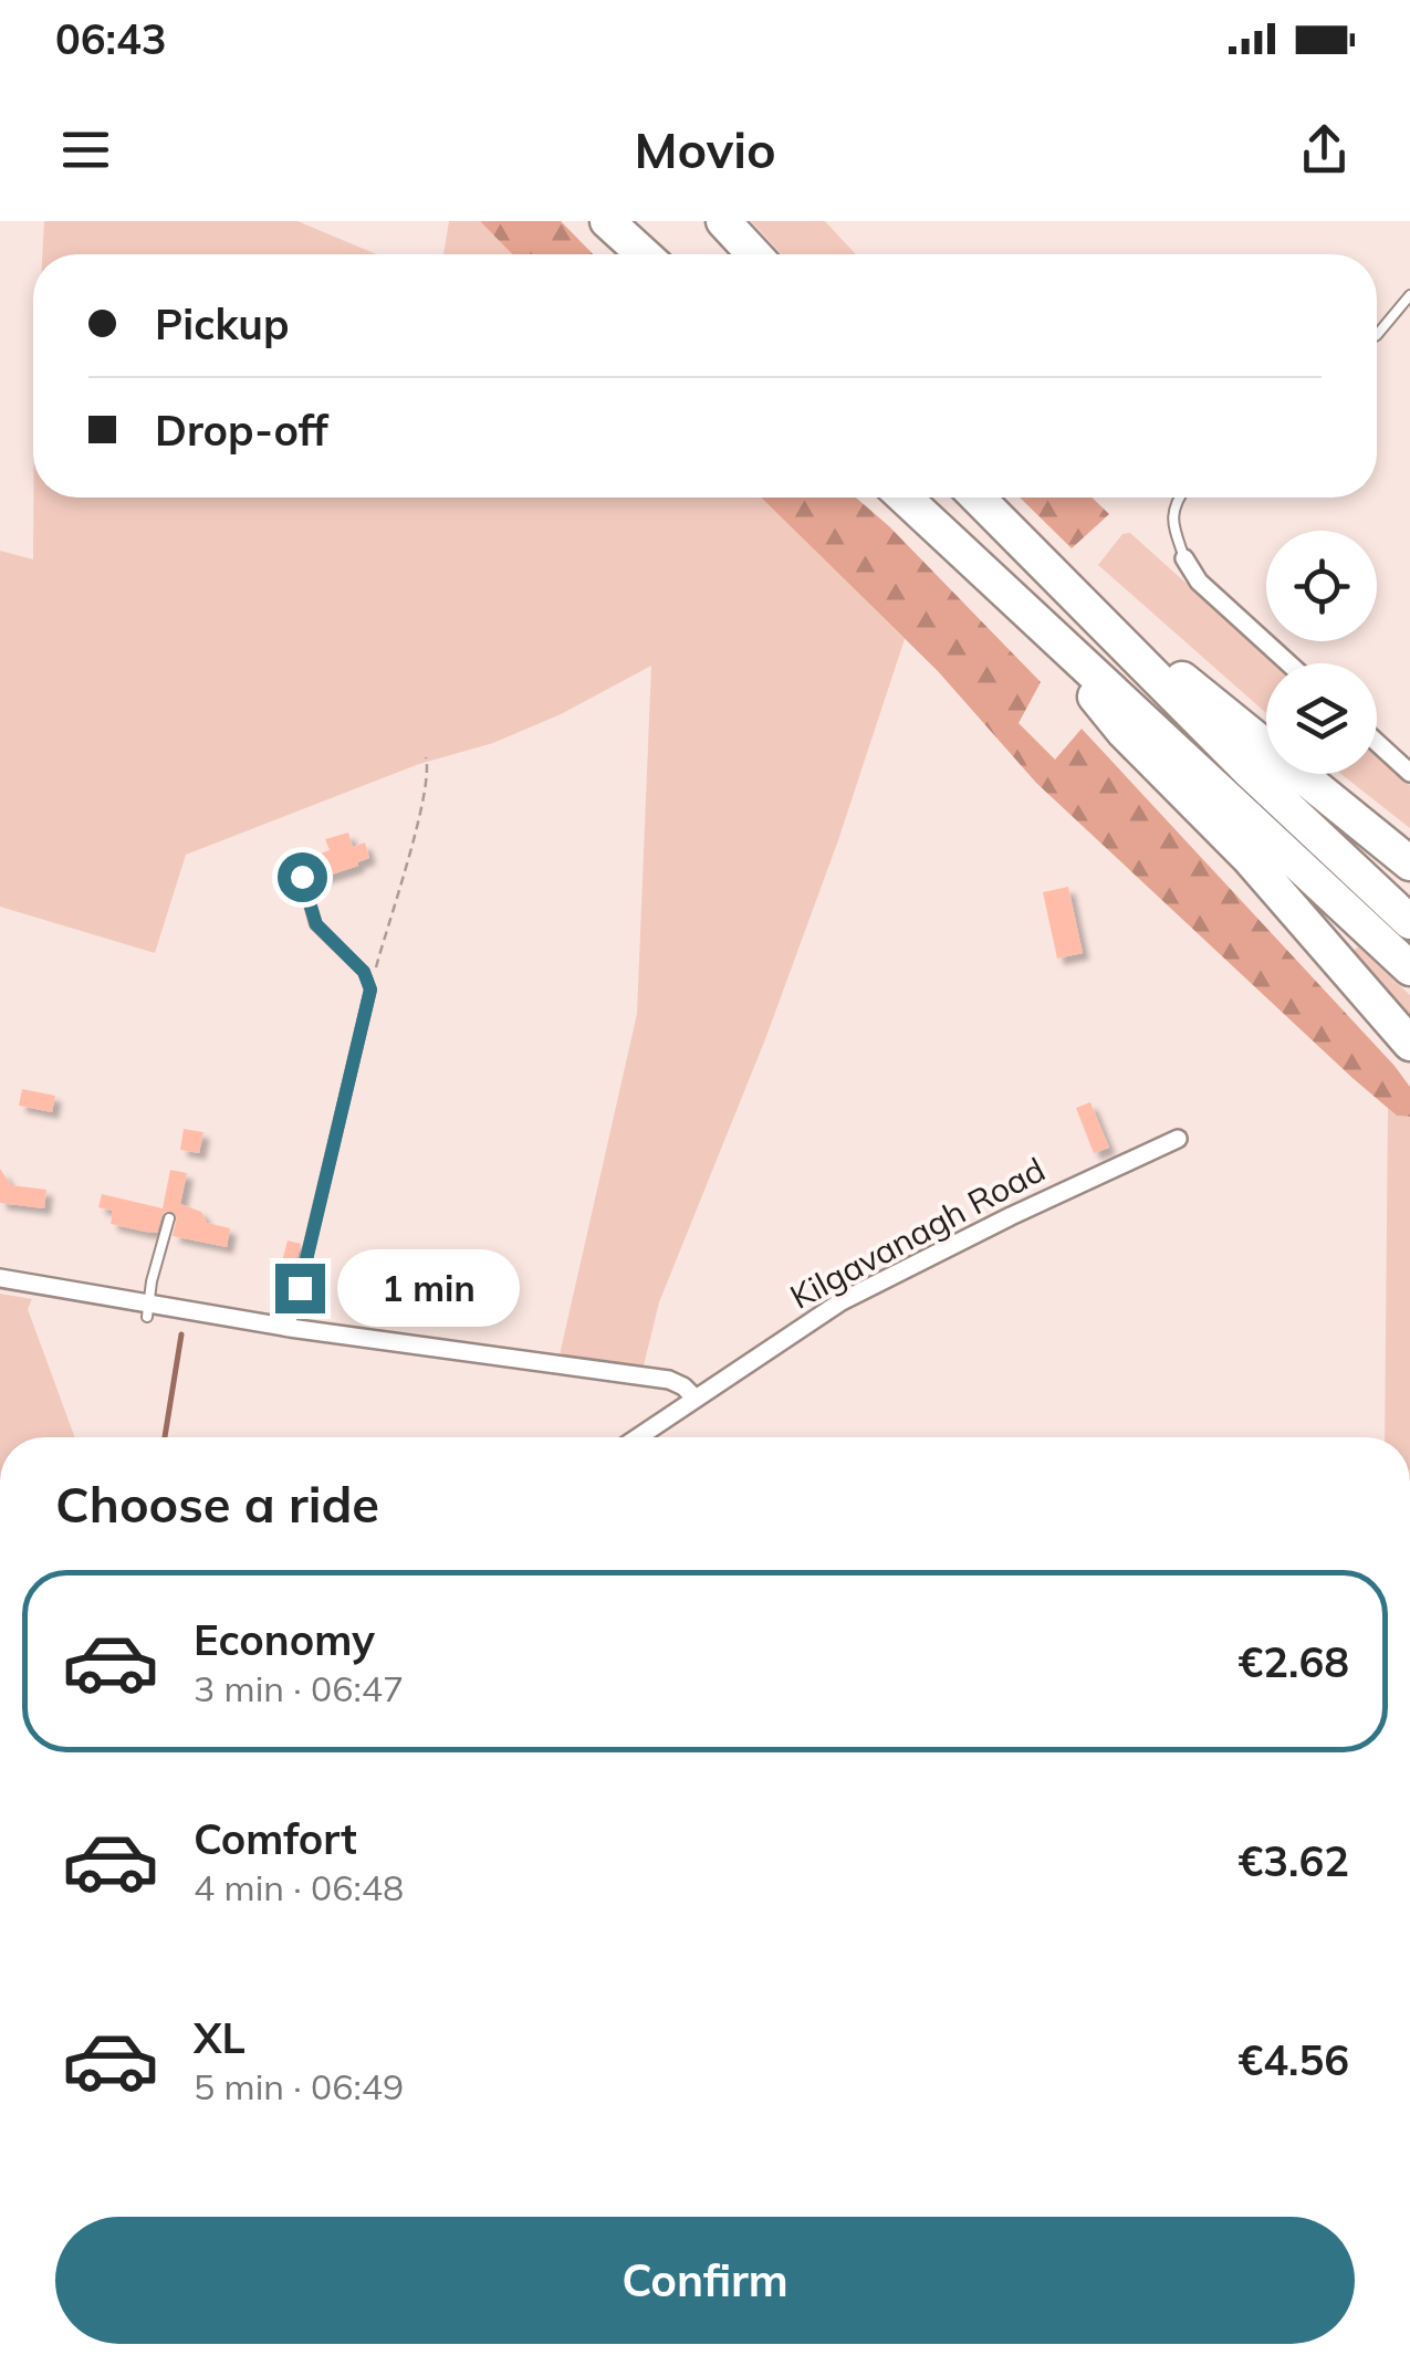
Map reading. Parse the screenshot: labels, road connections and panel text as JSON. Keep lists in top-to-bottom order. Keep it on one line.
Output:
{"streets":{"street":["Kilgavanagh Road"]},"page":{"status":"06:43","header":"Movio","banner":["Pickup","Drop-off"],"bubble":"1 min","heading":"Choose a ride","list":[{"name":"Economy","note":"3 min · 06:47","value":"€2.68"},{"name":"Comfort","note":"4 min · 06:48","value":"€3.62"},{"name":"XL","note":"5 min · 06:49","value":"€4.56"}],"buttons":"Confirm"}}
